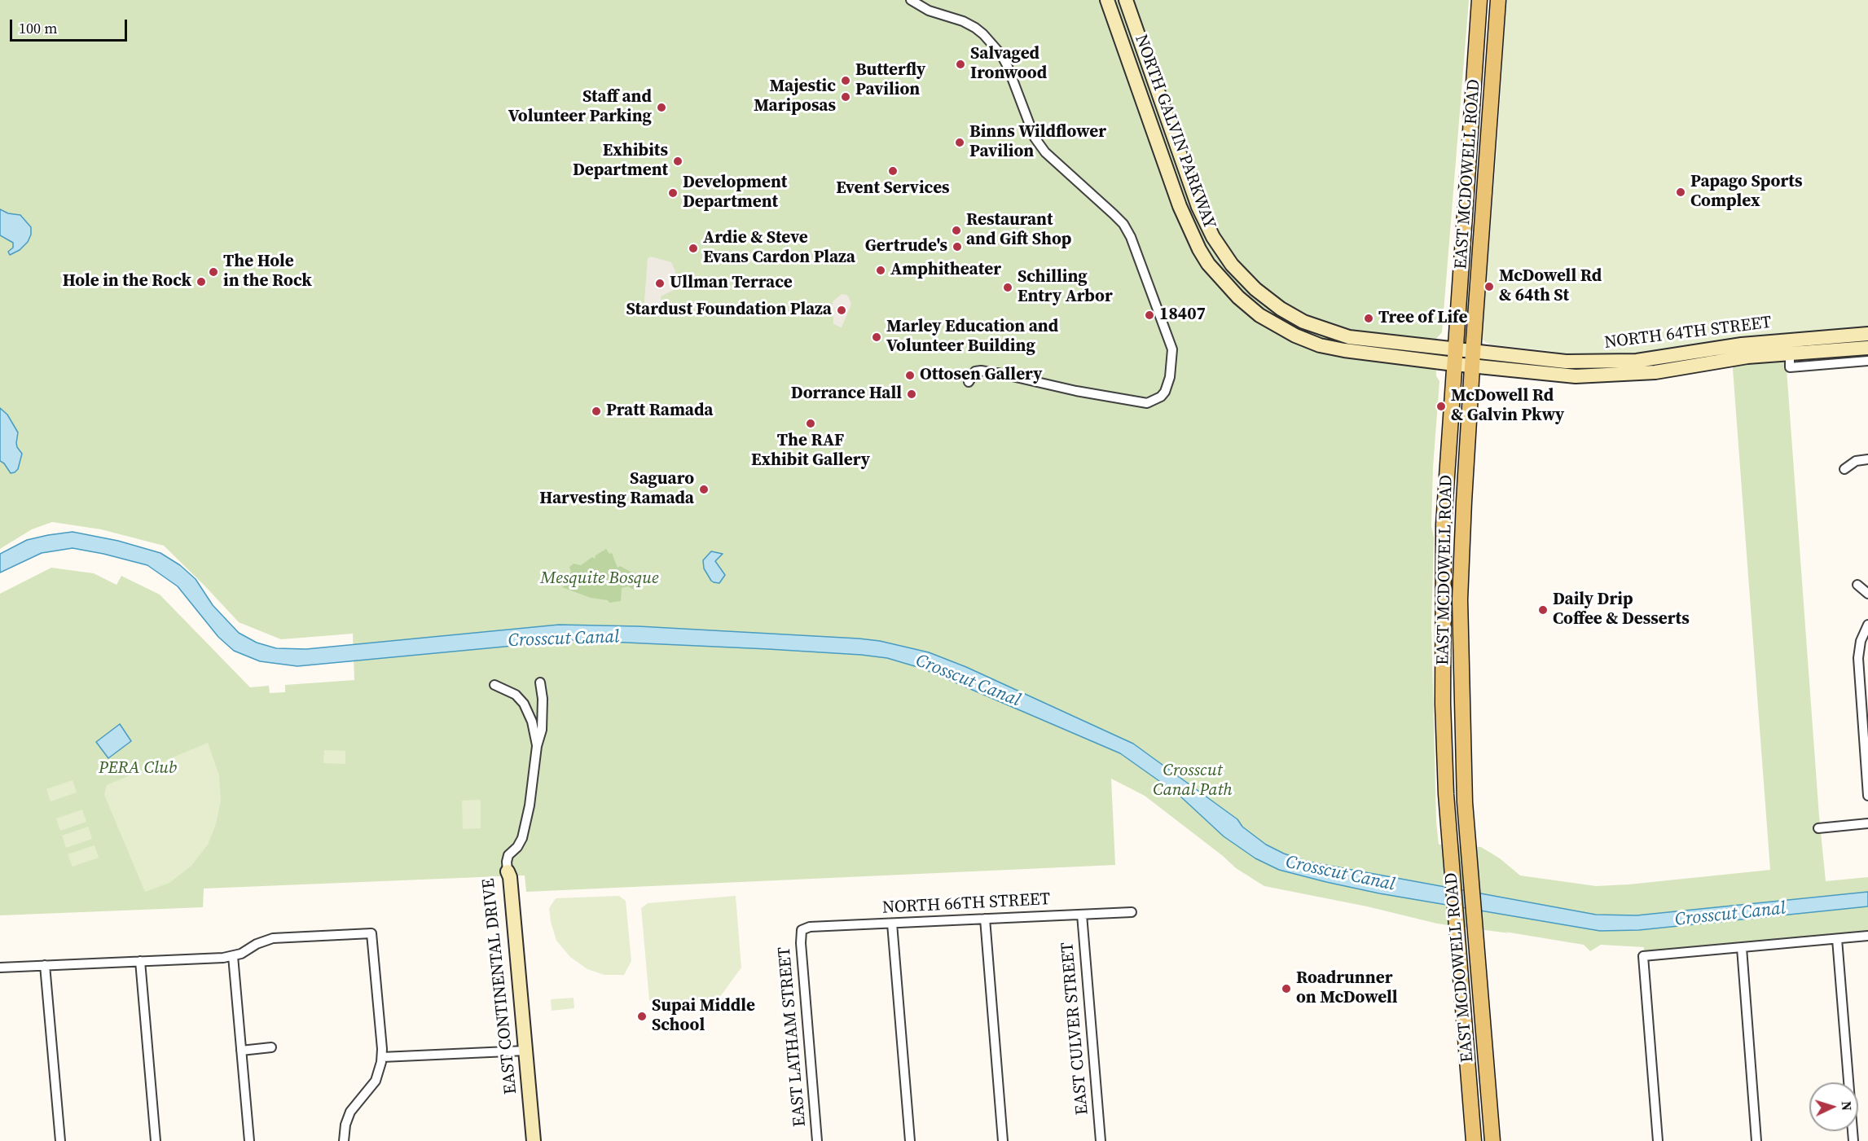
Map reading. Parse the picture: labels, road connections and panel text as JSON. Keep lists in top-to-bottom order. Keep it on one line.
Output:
{"streets":{"main road":["NORTH GALVIN PARKWAY","EAST MCDOWELL ROAD","NORTH 64TH STREET","EAST CONTINENTAL DRIVE"],"street":["NORTH 66TH STREET","EAST CULVER STREET","EAST LATHAM STREET"]},"crossings":[["NORTH GALVIN PARKWAY","EAST MCDOWELL ROAD"],["NORTH GALVIN PARKWAY","NORTH 64TH STREET"],["EAST MCDOWELL ROAD","NORTH 64TH STREET"],["NORTH 66TH STREET","EAST CULVER STREET"],["NORTH 66TH STREET","EAST LATHAM STREET"]],"water":["Crosscut Canal"],"parks":["Mesquite Bosque","PERA Club","Crosscut Canal Path"],"places":["Salvaged Ironwood","Butterfly Pavilion","Majestic Mariposas","Staff and Volunteer Parking","Binns Wildflower Pavilion","Exhibits Department","Event Services","Papago Sports Complex","Development Department","Restaurant and Gift Shop","Gertrude's","Ardie & Steve Evans Cardon Plaza","Amphitheater","The Hole in the Rock","Hole in the Rock","Ullman Terrace","McDowell Rd & 64th St","Schilling Entry Arbor","Stardust Foundation Plaza","18407","Tree of Life","Marley Education and Volunteer Building","Ottosen Gallery","Dorrance Hall","McDowell Rd & Galvin Pkwy","Pratt Ramada","The RAF Exhibit Gallery","Saguaro Harvesting Ramada","Daily Drip Coffee & Desserts","Roadrunner on McDowell","Supai Middle School"],"scale_bar":"100 m","north":"right"}
